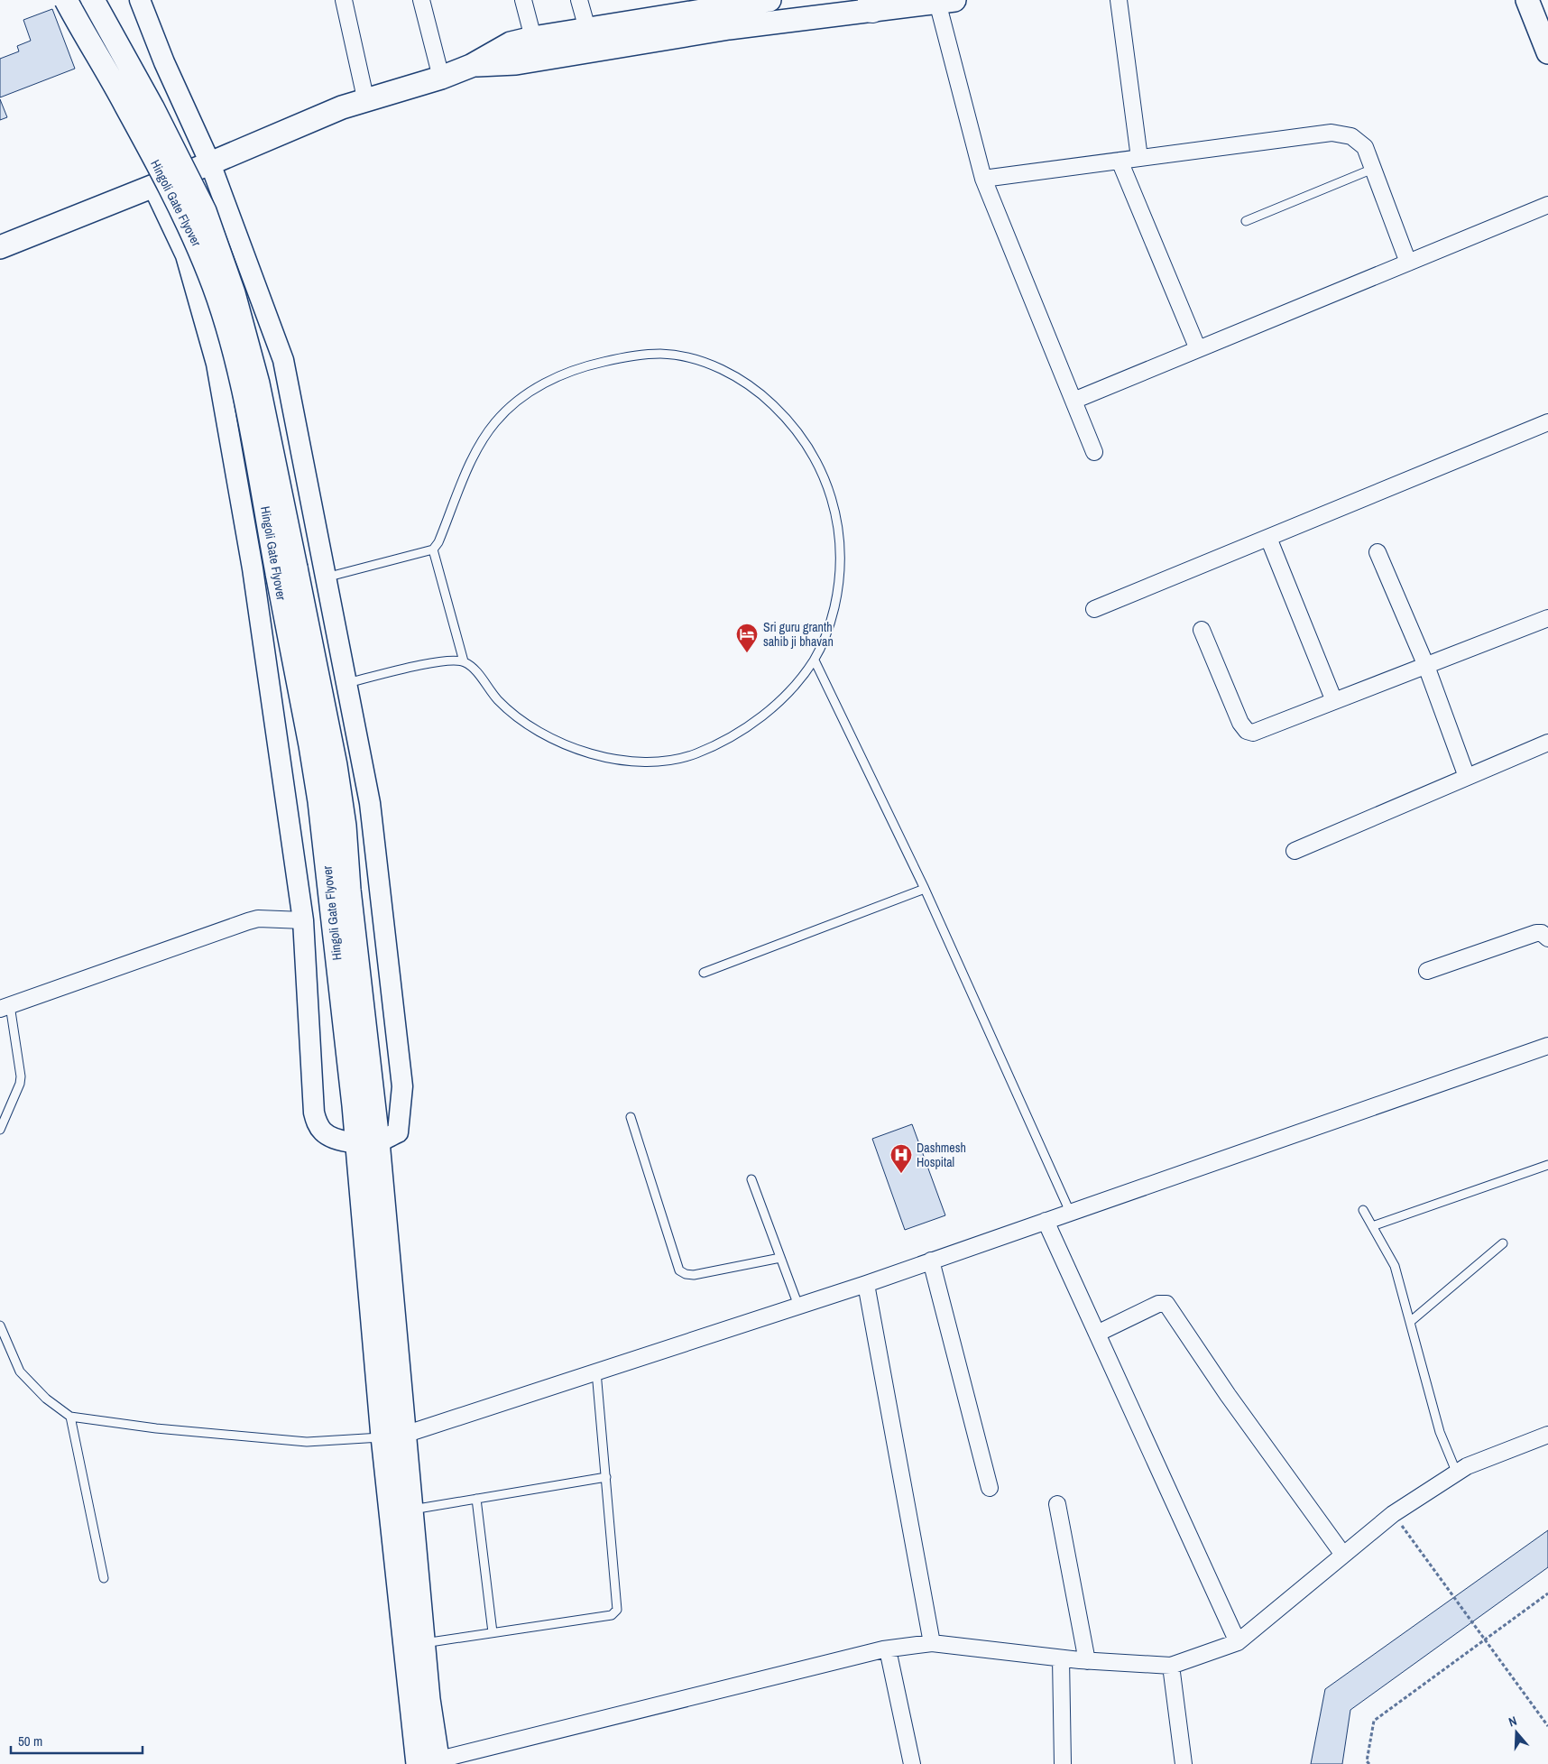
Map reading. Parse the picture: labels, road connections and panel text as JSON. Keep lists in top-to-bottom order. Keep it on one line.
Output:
{"streets":{"main road":["Hingoli Gate Flyover"]},"places":{"hotel":["Sri guru granth sahib ji bhavan"],"hospital":["Dashmesh Hospital"]},"scale_bar":"50 m","north":"top"}
